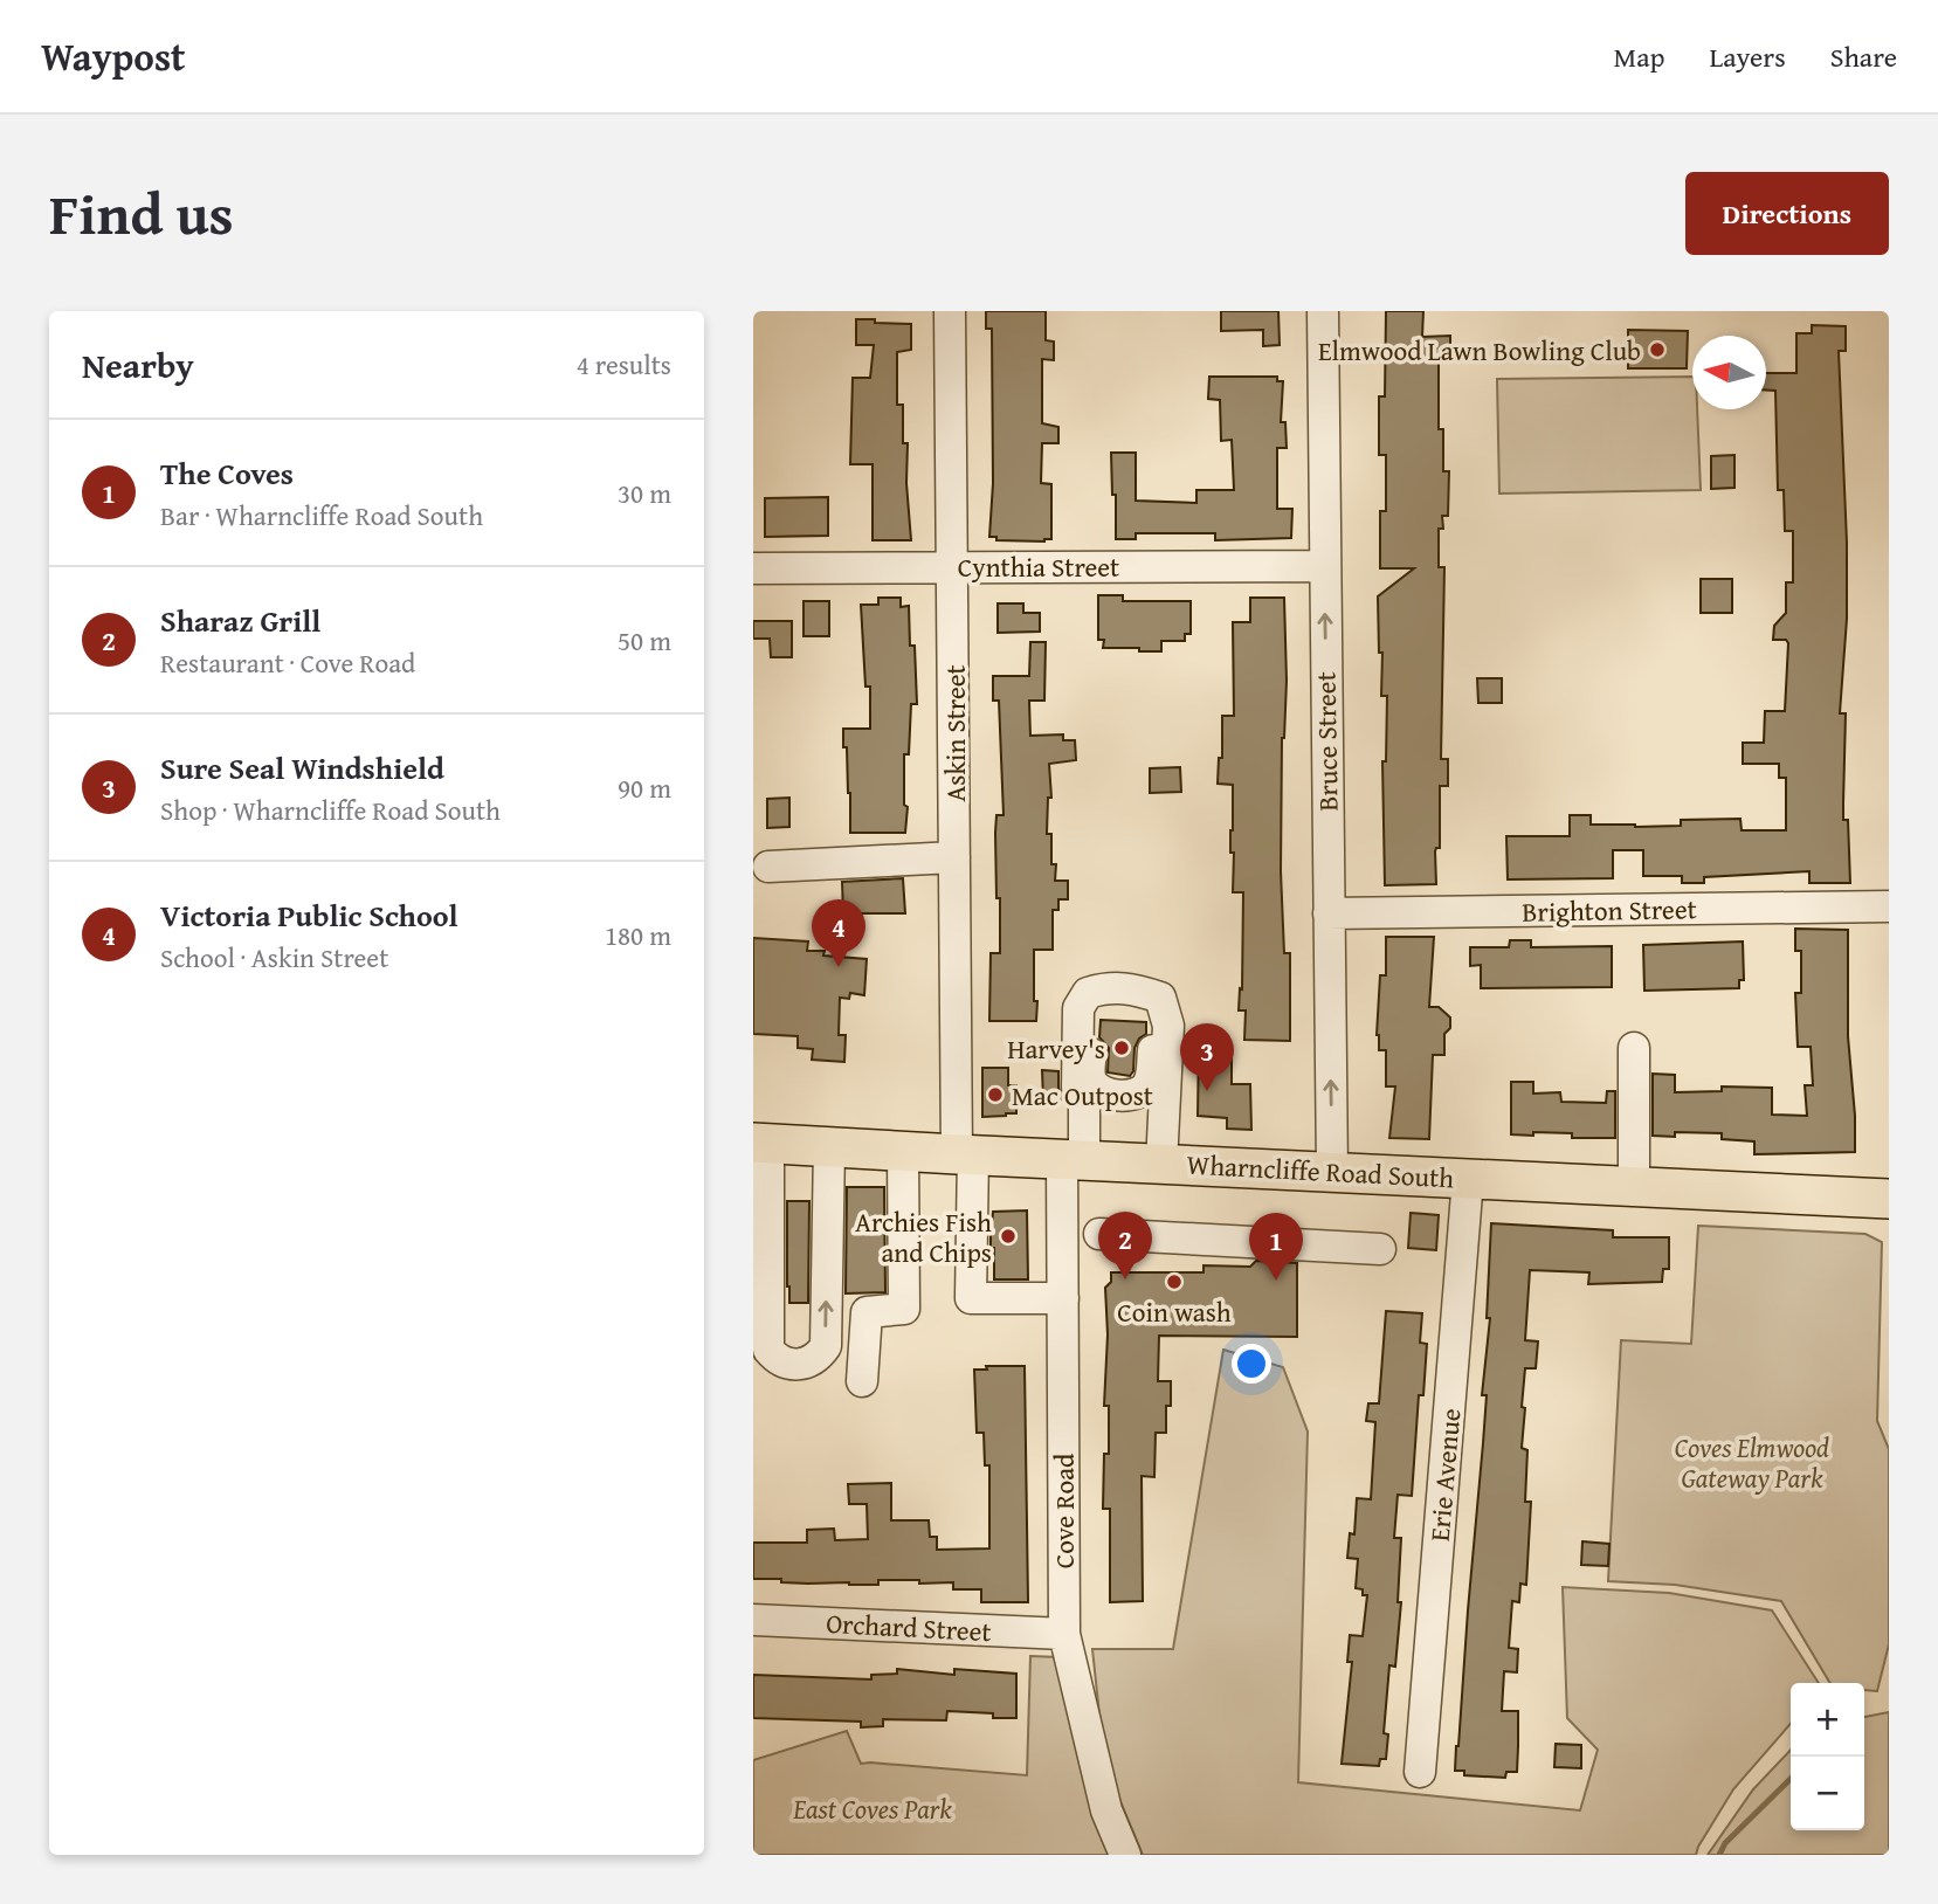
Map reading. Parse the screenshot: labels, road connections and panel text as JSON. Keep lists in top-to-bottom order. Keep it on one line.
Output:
{"streets":{"main road":["Wharncliffe Road South"],"street":["Cynthia Street","Askin Street","Bruce Street","Brighton Street","Erie Avenue","Cove Road","Orchard Street"]},"crossings":[["Cynthia Street","Askin Street"],["Cynthia Street","Bruce Street"],["Askin Street","Wharncliffe Road South"],["Askin Street","Cove Road"],["Bruce Street","Brighton Street"],["Bruce Street","Wharncliffe Road South"],["Wharncliffe Road South","Erie Avenue"],["Wharncliffe Road South","Cove Road"],["Cove Road","Orchard Street"]],"parks":["Coves Elmwood Gateway Park","East Coves Park"],"places":["Elmwood Lawn Bowling Club","Harvey's","Mac Outpost","Archies Fish and Chips","Coin wash"],"north":"left","page":{"header":"Waypost","nav":["Map","Layers","Share"],"title":"Find us","buttons":"Directions","heading":["Nearby","4 results"],"list":[{"mark":"1","name":"The Coves","note":"Bar · Wharncliffe Road South","value":"30 m"},{"mark":"2","name":"Sharaz Grill","note":"Restaurant · Cove Road","value":"50 m"},{"mark":"3","name":"Sure Seal Windshield","note":"Shop · Wharncliffe Road South","value":"90 m"},{"mark":"4","name":"Victoria Public School","note":"School · Askin Street","value":"180 m"}],"pins":["4","3","2","1"],"map_buttons":["+","−"]}}
